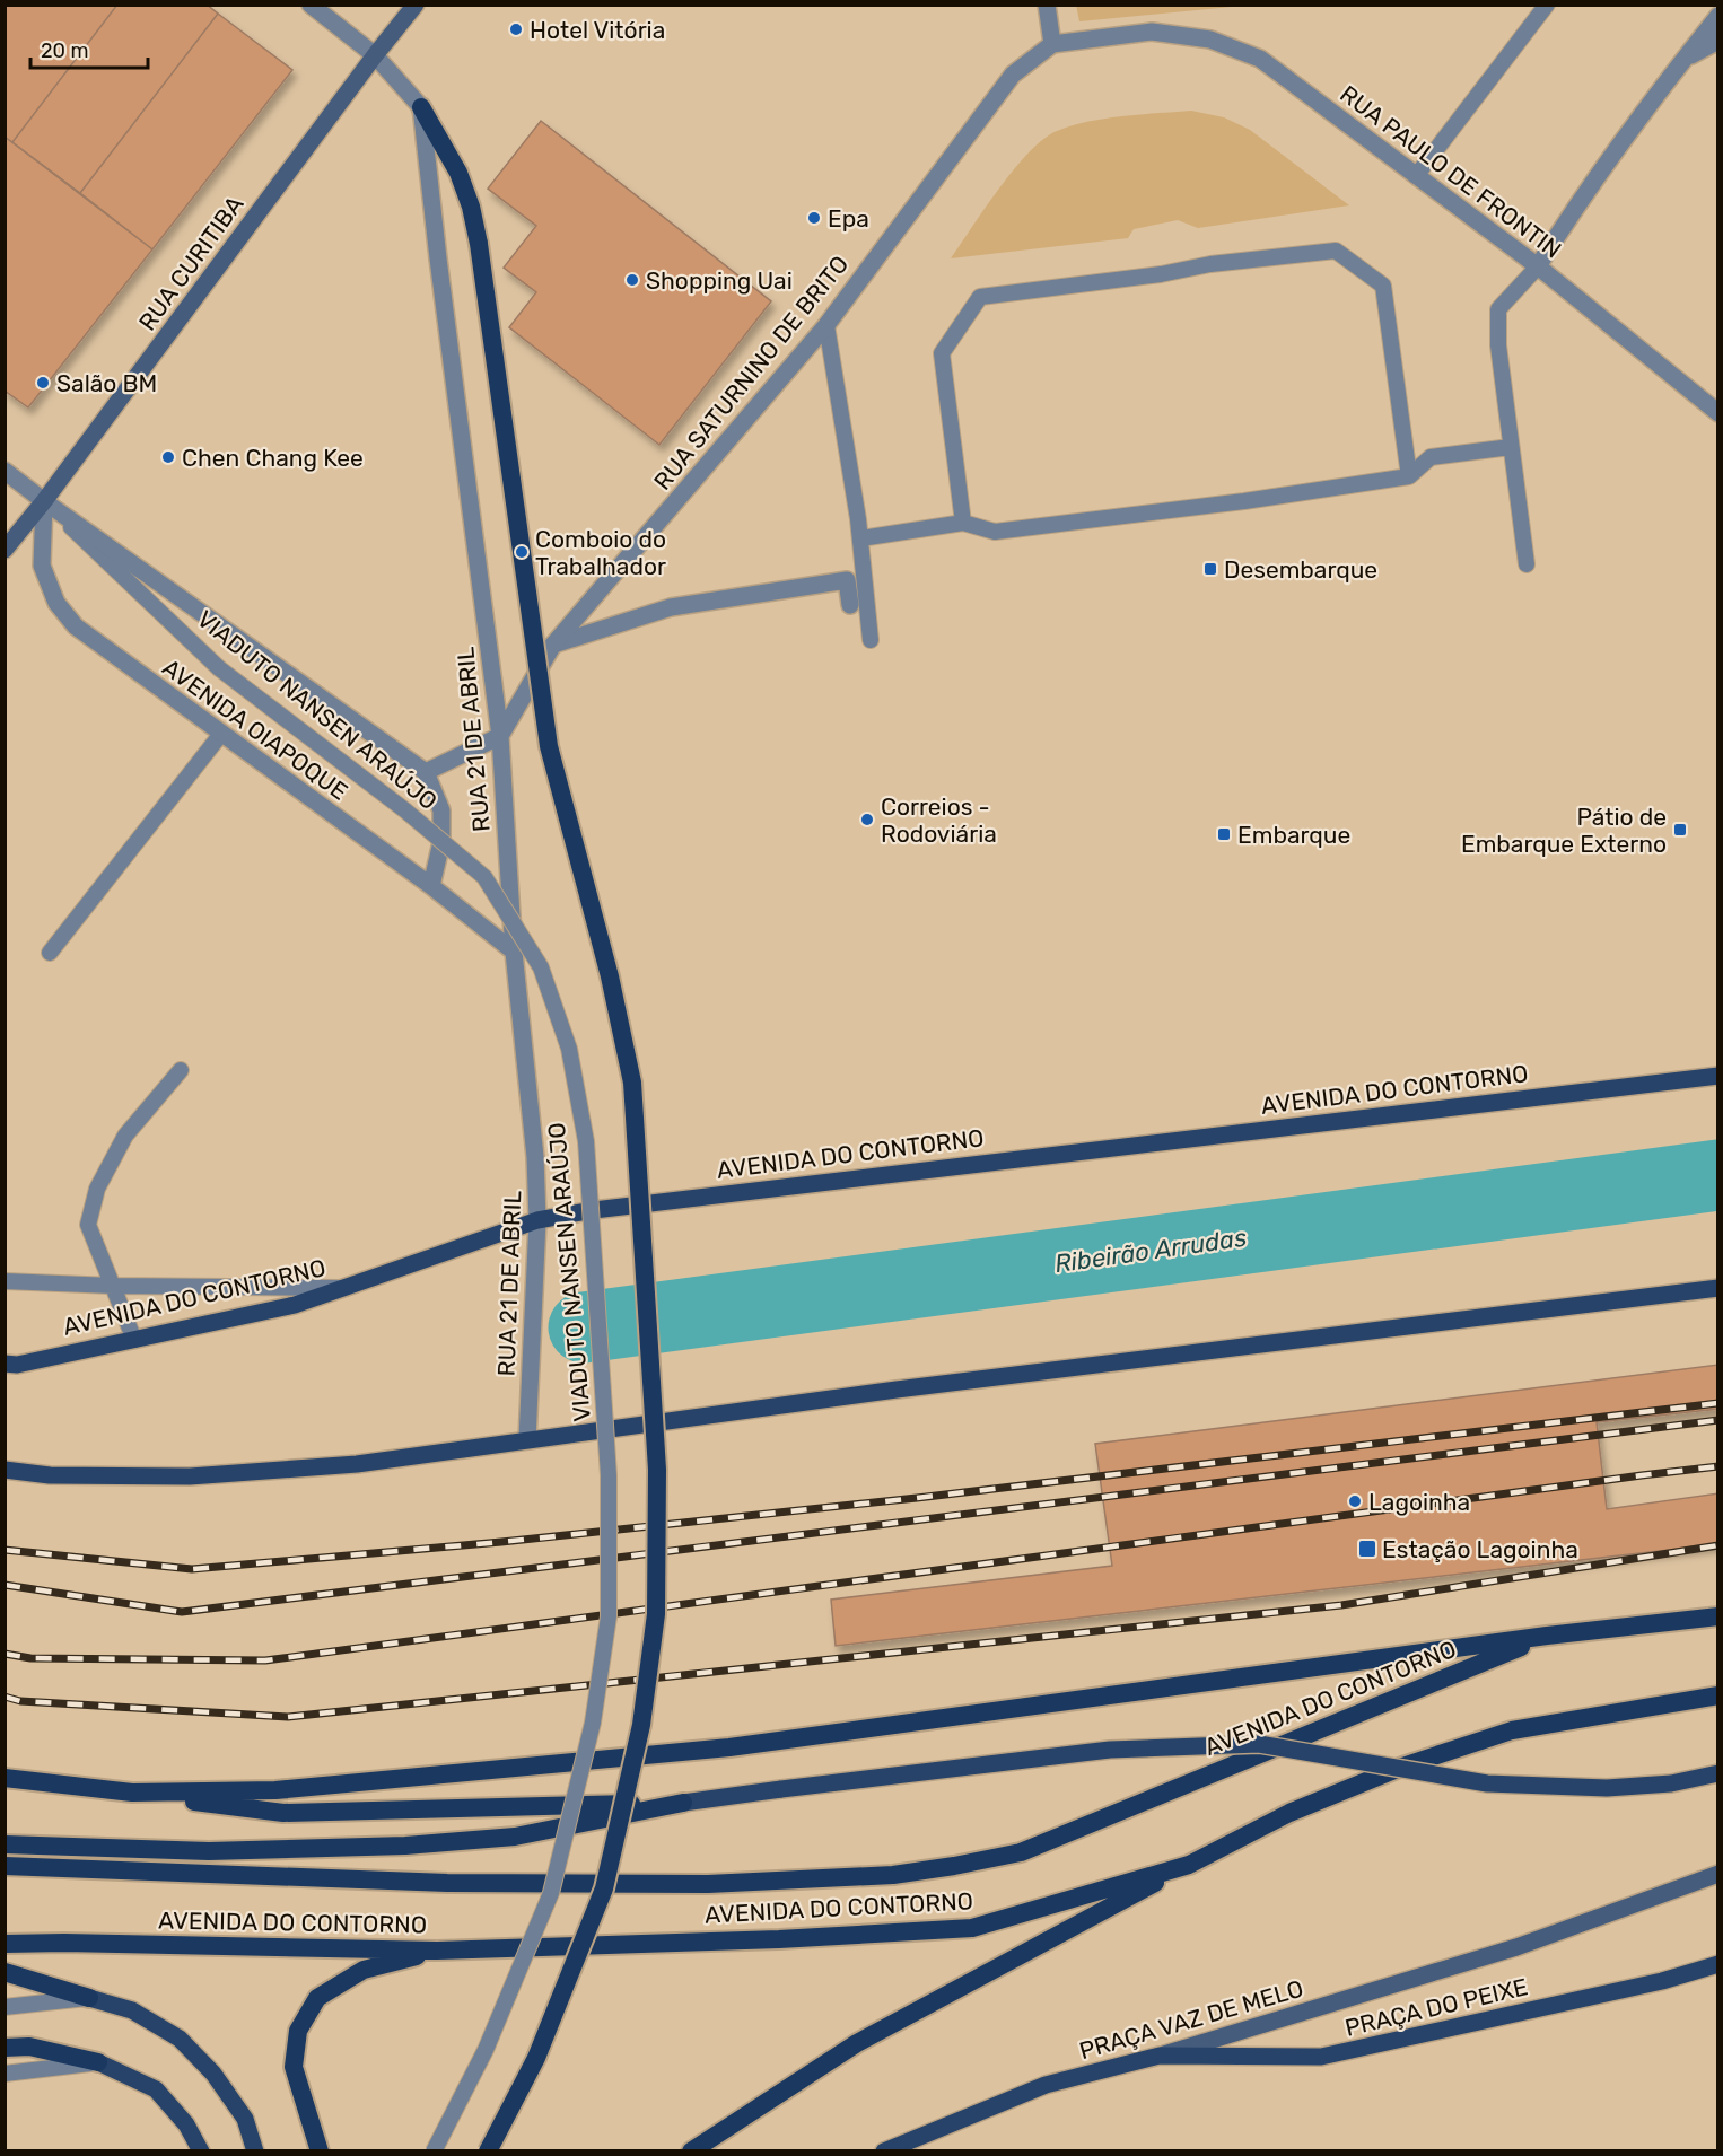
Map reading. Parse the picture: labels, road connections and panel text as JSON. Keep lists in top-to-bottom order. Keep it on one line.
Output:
{"streets":{"highway":["AVENIDA DO CONTORNO"],"main road":["RUA CURITIBA","PRAÇA DO PEIXE","PRAÇA VAZ DE MELO"],"street":["RUA PAULO DE FRONTIN","RUA SATURNINO DE BRITO","AVENIDA OIAPOQUE","RUA 21 DE ABRIL"],"lane":["VIADUTO NANSEN ARAÚJO"]},"crossings":[["RUA PAULO DE FRONTIN","RUA SATURNINO DE BRITO"],["RUA CURITIBA","VIADUTO NANSEN ARAÚJO"],["RUA CURITIBA","AVENIDA OIAPOQUE"],["RUA SATURNINO DE BRITO","RUA 21 DE ABRIL"],["VIADUTO NANSEN ARAÚJO","AVENIDA OIAPOQUE"],["AVENIDA OIAPOQUE","RUA 21 DE ABRIL"],["RUA 21 DE ABRIL","AVENIDA DO CONTORNO"],["PRAÇA DO PEIXE","PRAÇA VAZ DE MELO"]],"water":["Ribeirão Arrudas"],"places":{"other":["Hotel Vitória","Epa","Shopping Uai","Salão BM","Chen Chang Kee","Comboio do Trabalhador","Correios - Rodoviária","Lagoinha"],"transit":["Desembarque","Pátio de Embarque Externo","Embarque","Estação Lagoinha"]},"scale_bar":"20 m"}
